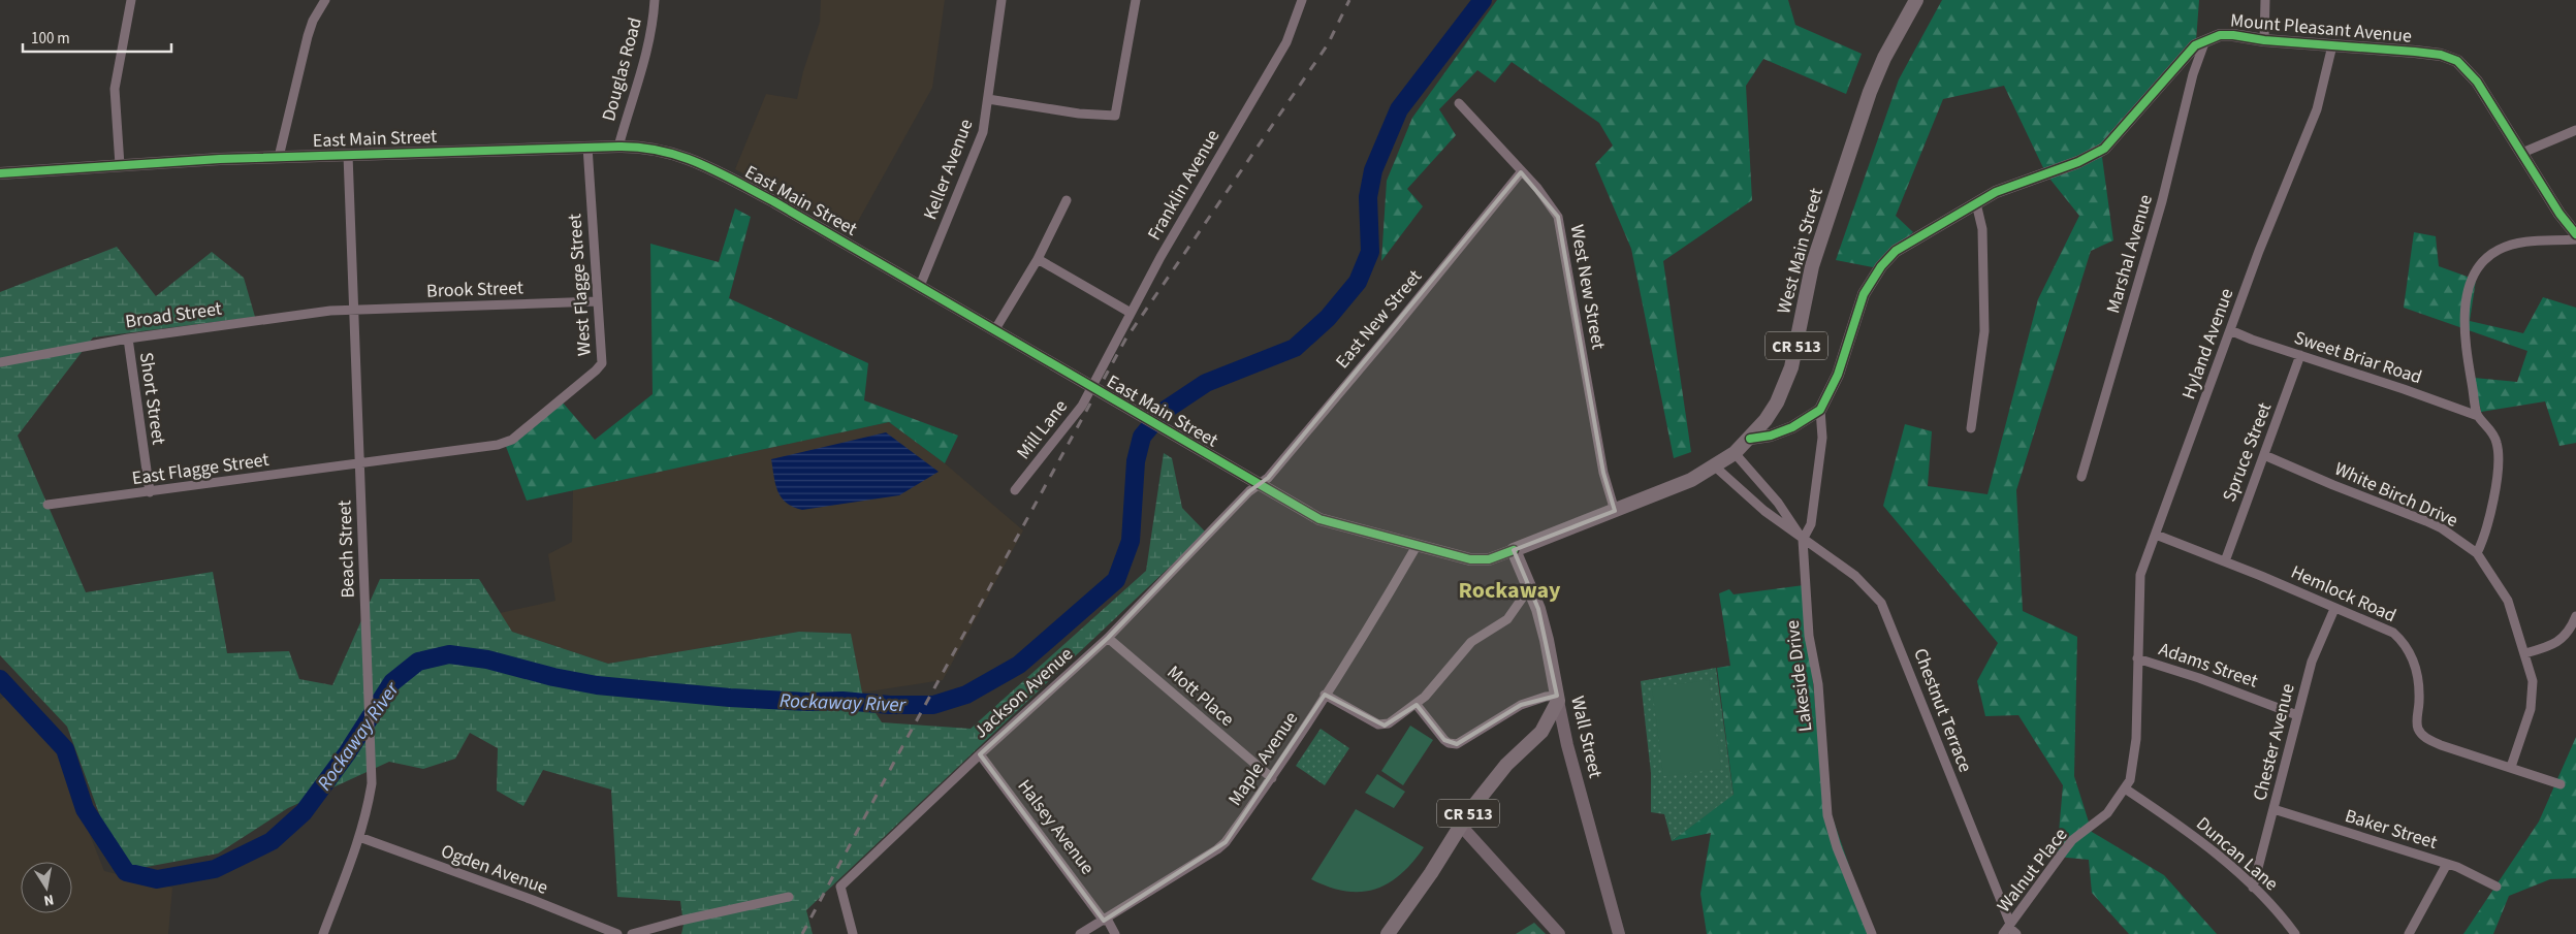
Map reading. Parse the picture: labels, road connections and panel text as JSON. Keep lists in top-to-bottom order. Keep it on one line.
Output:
{"streets":{"main road":["West Main Street","CR 513","Wall Street"],"street":["Mount Pleasant Avenue","Douglas Road","East Main Street","Keller Avenue","Franklin Avenue","Marshal Avenue","West Flagge Street","West New Street","Brook Street","Broad Street","East New Street","Hyland Avenue","Sweet Briar Road","Short Street","Mill Lane","Spruce Street","East Flagge Street","White Birch Drive","Beach Street","Hemlock Road","Adams Street","Lakeside Drive","Jackson Avenue","Mott Place","Chestnut Terrace","Chester Avenue","Maple Avenue","Halsey Avenue","Baker Street","Duncan Lane","Ogden Avenue","Walnut Place"]},"crossings":[["Mount Pleasant Avenue","Marshal Avenue"],["Mount Pleasant Avenue","Hyland Avenue"],["Mount Pleasant Avenue","Lakeside Drive"],["Douglas Road","East Main Street"],["East Main Street","Keller Avenue"],["East Main Street","Franklin Avenue"],["East Main Street","West Main Street"],["East Main Street","West Flagge Street"],["East Main Street","East New Street"],["East Main Street","Mill Lane"],["East Main Street","Beach Street"],["East Main Street","Jackson Avenue"],["East Main Street","Wall Street"],["East Main Street","Maple Avenue"],["Franklin Avenue","Mill Lane"],["West Main Street","West New Street"],["West Main Street","Chestnut Terrace"],["West Main Street","Wall Street"],["West Flagge Street","Brook Street"],["West Flagge Street","East Flagge Street"],["West Flagge Street","Beach Street"],["West New Street","East New Street"],["Brook Street","Broad Street"],["Brook Street","Beach Street"],["Broad Street","Short Street"],["Broad Street","Beach Street"],["East New Street","Jackson Avenue"],["Hyland Avenue","Sweet Briar Road"],["Hyland Avenue","Hemlock Road"],["Hyland Avenue","Adams Street"],["Hyland Avenue","Walnut Place"],["CR 513","Wall Street"],["Sweet Briar Road","Spruce Street"],["Short Street","East Flagge Street"],["Spruce Street","White Birch Drive"],["Spruce Street","Hemlock Road"],["East Flagge Street","Beach Street"],["White Birch Drive","Hemlock Road"],["Beach Street","Ogden Avenue"],["Hemlock Road","Chester Avenue"],["Adams Street","Chester Avenue"],["Adams Street","Walnut Place"],["Lakeside Drive","Chestnut Terrace"],["Jackson Avenue","Mott Place"],["Jackson Avenue","Halsey Avenue"],["Mott Place","Maple Avenue"],["Chestnut Terrace","Walnut Place"],["Chester Avenue","Baker Street"],["Chester Avenue","Duncan Lane"],["Maple Avenue","Halsey Avenue"],["Duncan Lane","Walnut Place"]],"districts":["Rockaway"],"water":["Rockaway River"],"scale_bar":"100 m","north":"bottom"}
